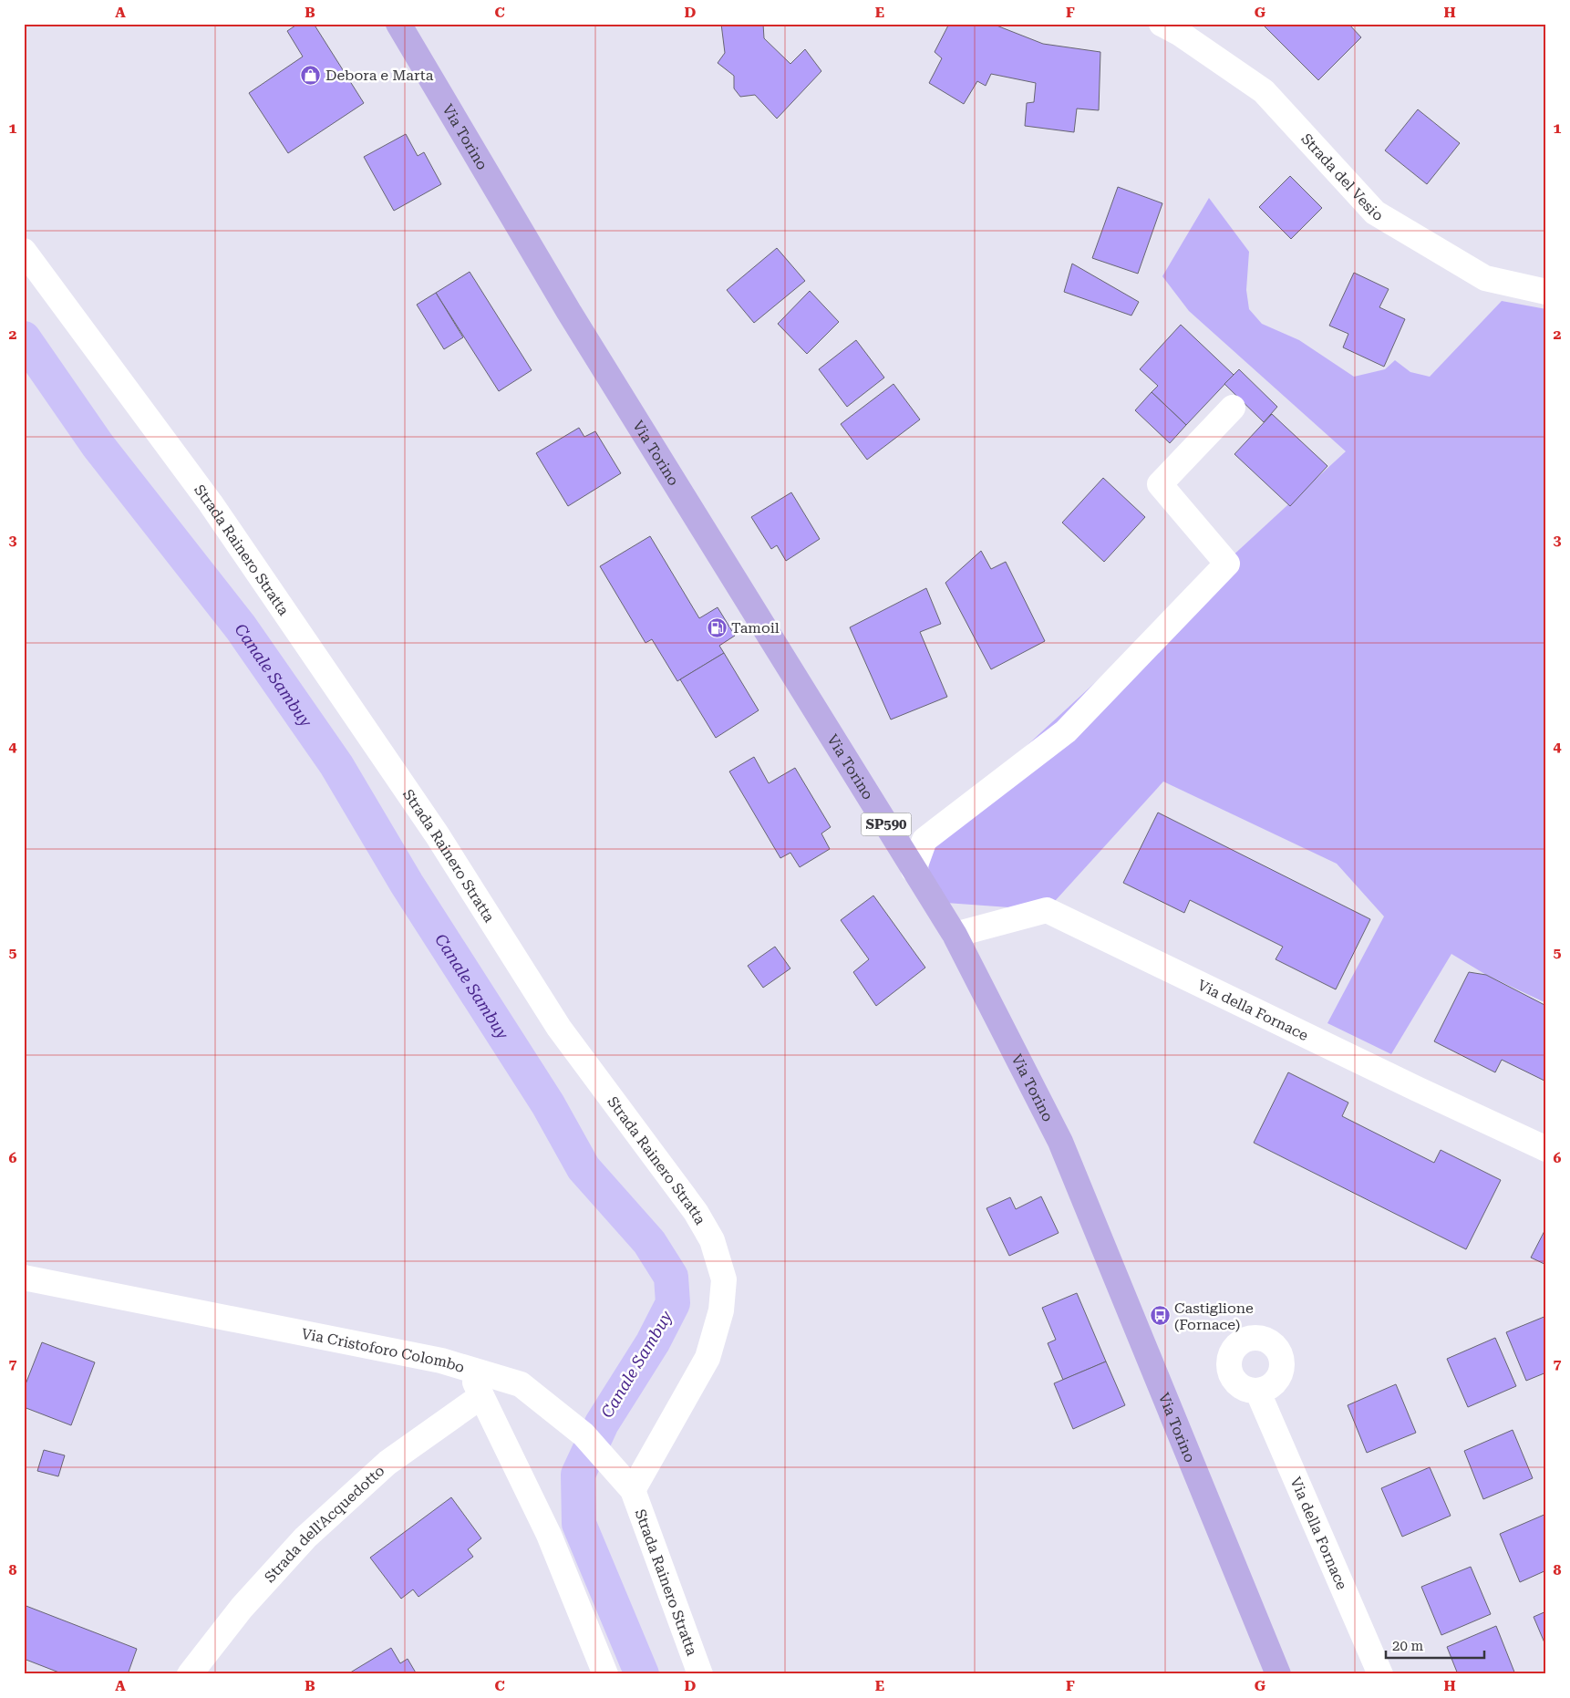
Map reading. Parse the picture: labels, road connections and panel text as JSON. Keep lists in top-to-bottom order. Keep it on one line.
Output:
{"streets":{"main road":["Via Torino","SP590"],"street":["Strada del Vesio","Strada Rainero Stratta","Via della Fornace","Via Cristoforo Colombo","Strada dell'Acquedotto"]},"crossings":[["Via Torino","Via della Fornace"],["Strada Rainero Stratta","Via Cristoforo Colombo"],["Via Cristoforo Colombo","Strada dell'Acquedotto"]],"water":["Canale Sambuy"],"places":{"shop":["Debora e Marta"],"fuel station":["Tamoil"],"bus stop":["Castiglione (Fornace)"]},"scale_bar":"20 m","grid":{"columns":["A","B","C","D","E","F","G","H"],"rows":["1","2","3","4","5","6","7","8"]}}
